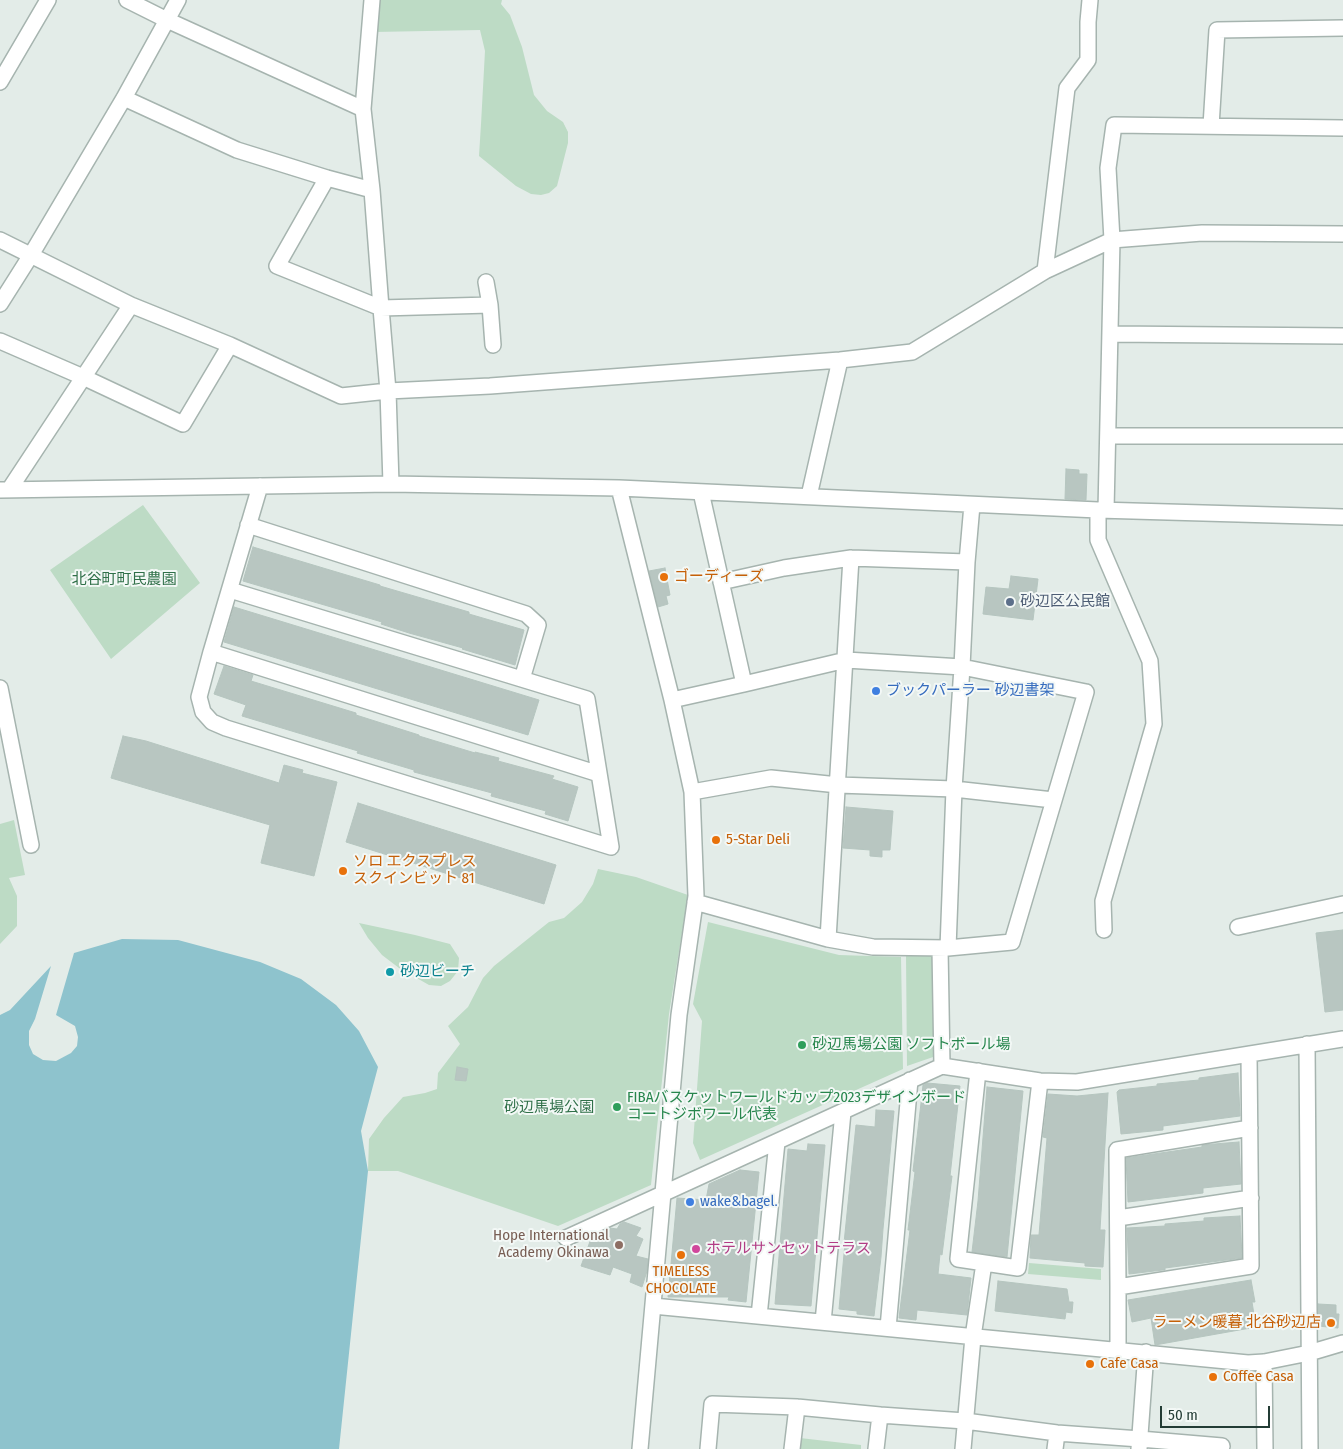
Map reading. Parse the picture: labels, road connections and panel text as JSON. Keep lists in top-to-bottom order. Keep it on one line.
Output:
{"parks":["北谷町町民農園","砂辺馬場公園"],"places":["ゴーディーズ","砂辺区公民館","ブックパーラー 砂辺書架","5-Star Deli","ソロ エクスプレス スクインビット 81","砂辺ビーチ","砂辺馬場公園 ソフトボール場","FIBAバスケットワールドカップ2023デザインボード コートジボワール代表","wake&bagel.","Hope International Academy Okinawa","ホテルサンセットテラス","TIMELESS CHOCOLATE","ラーメン暖暮 北谷砂辺店","Cafe Casa","Coffee Casa"],"scale_bar":"50 m"}
